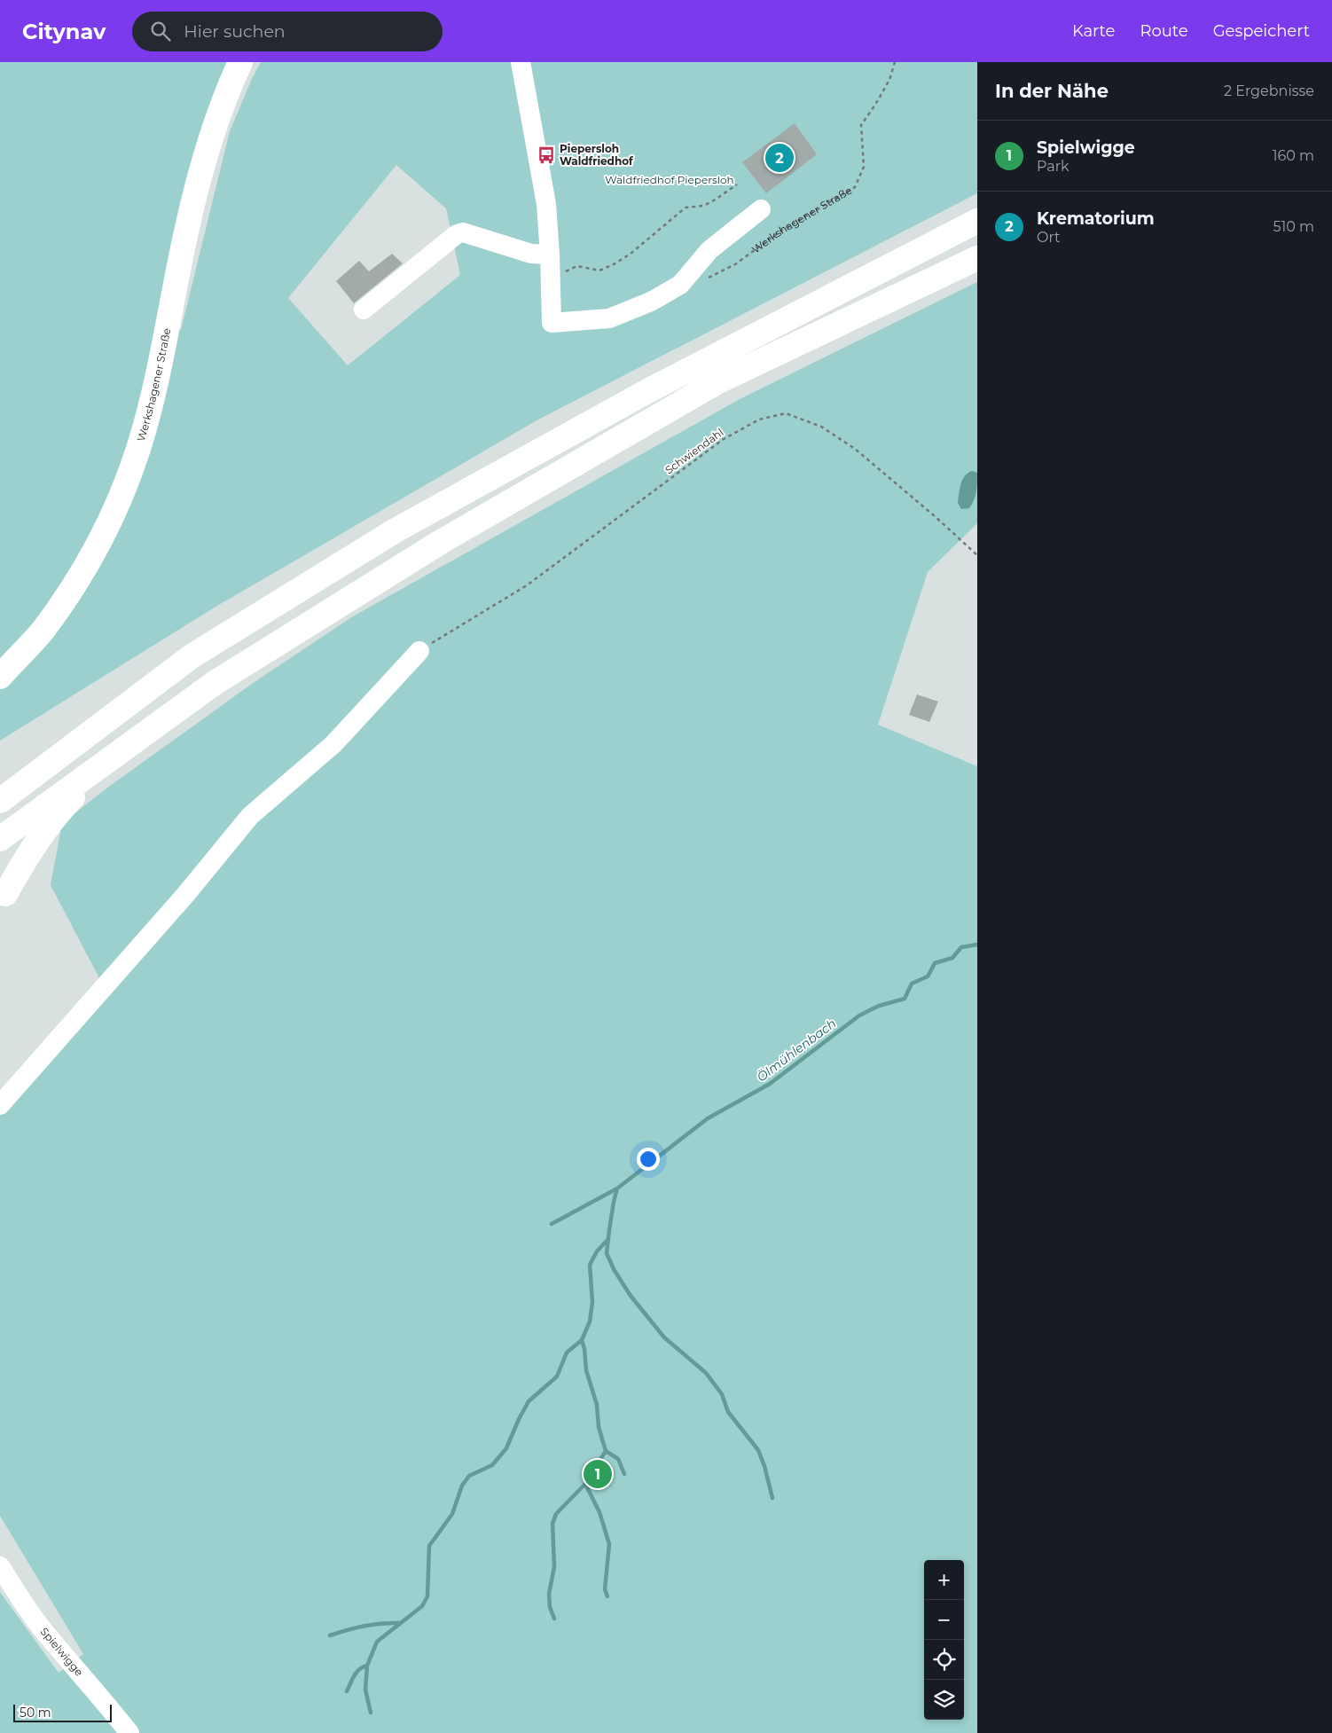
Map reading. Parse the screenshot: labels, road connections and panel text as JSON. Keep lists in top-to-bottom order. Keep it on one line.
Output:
{"streets":{"main road":["Werkshagener Straße"],"lane":["Spielwigge"],"path":["Schwiendahl"]},"water":["Ölmühlenbach"],"parks":["Waldfriedhof Piepersloh"],"places":{"bus stop":["Piepersloh Waldfriedhof"]},"scale_bar":"50 m","page":{"header":"Citynav","search":"Hier suchen","nav":["Karte","Route","Gespeichert"],"heading":["In der Nähe","2 Ergebnisse"],"list":[{"mark":"1","name":"Spielwigge","note":"Park","value":"160 m"},{"mark":"2","name":"Krematorium","note":"Ort","value":"510 m"}],"pins":["2","1"],"map_buttons":["+","−"],"scale":"50 m"}}
